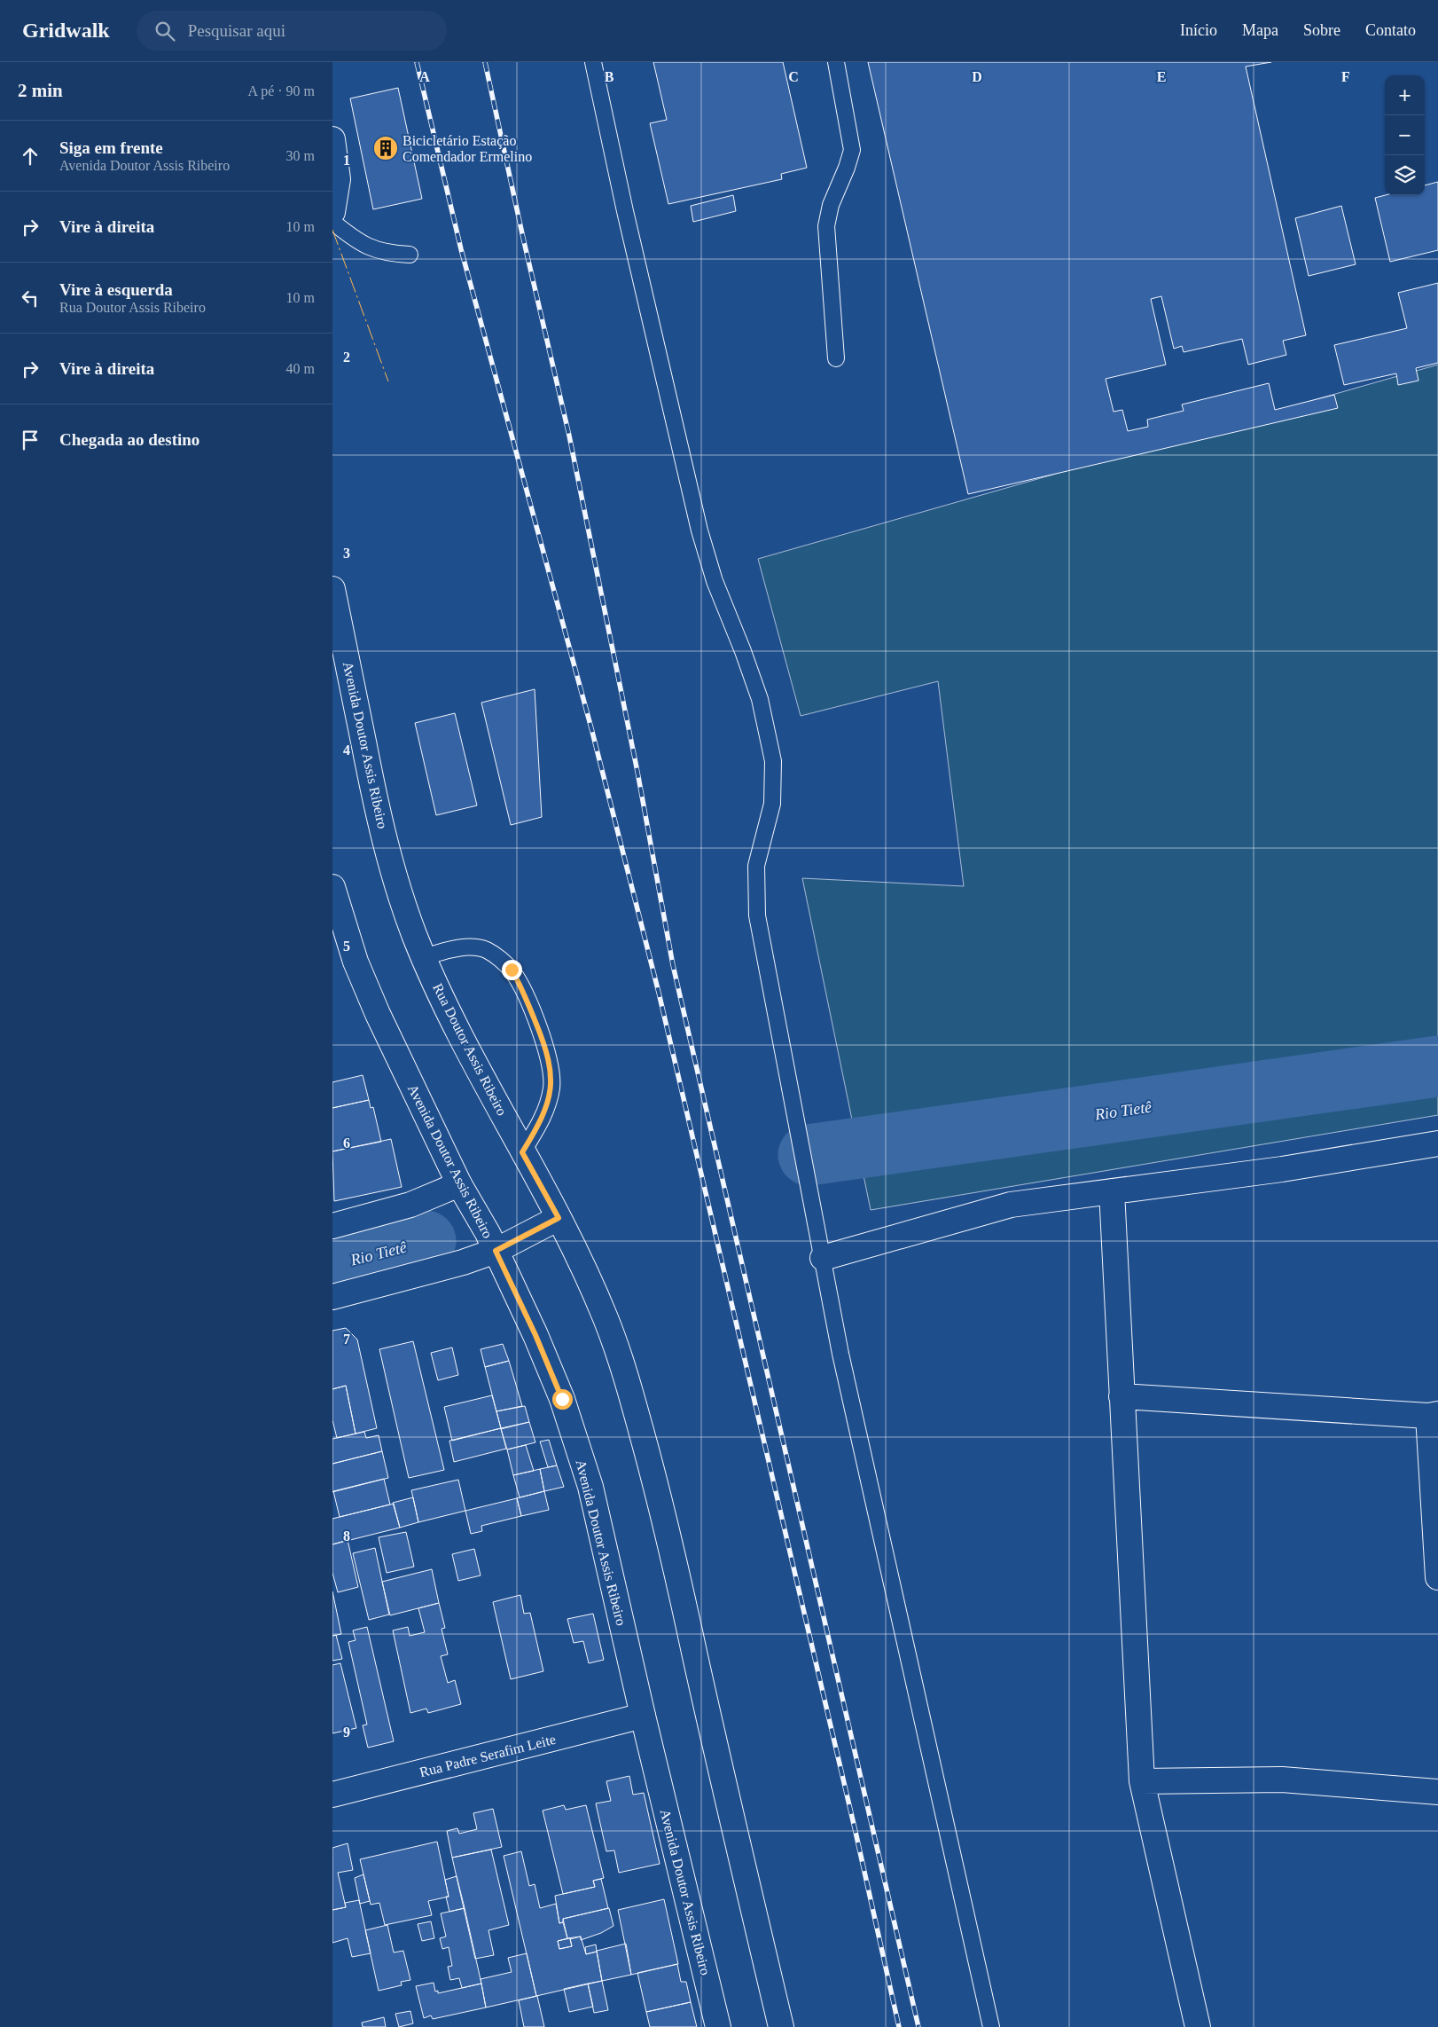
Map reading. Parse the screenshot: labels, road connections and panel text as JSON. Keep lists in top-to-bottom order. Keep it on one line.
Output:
{"streets":{"main road":["Avenida Doutor Assis Ribeiro","Rua Doutor Assis Ribeiro","Rua Padre Serafim Leite"]},"crossings":[["Avenida Doutor Assis Ribeiro","Rua Doutor Assis Ribeiro"],["Avenida Doutor Assis Ribeiro","Rua Padre Serafim Leite"]],"water":["Rio Tietê"],"places":{"building":["Bicicletário Estação Comendador Ermelino"]},"page":{"header":"Gridwalk","search":"Pesquisar aqui","nav":["Início","Mapa","Sobre","Contato"],"heading":["2 min","A pé · 90 m"],"map_buttons":["+","−"],"list":[["Siga em frente","Avenida Doutor Assis Ribeiro","30 m"],["Vire à direita","10 m"],["Vire à esquerda","Rua Doutor Assis Ribeiro","10 m"],["Vire à direita","40 m"],"Chegada ao destino"]},"grid":{"columns":["A","B","C","D","E","F"],"rows":["1","2","3","4","5","6","7","8","9"]}}
